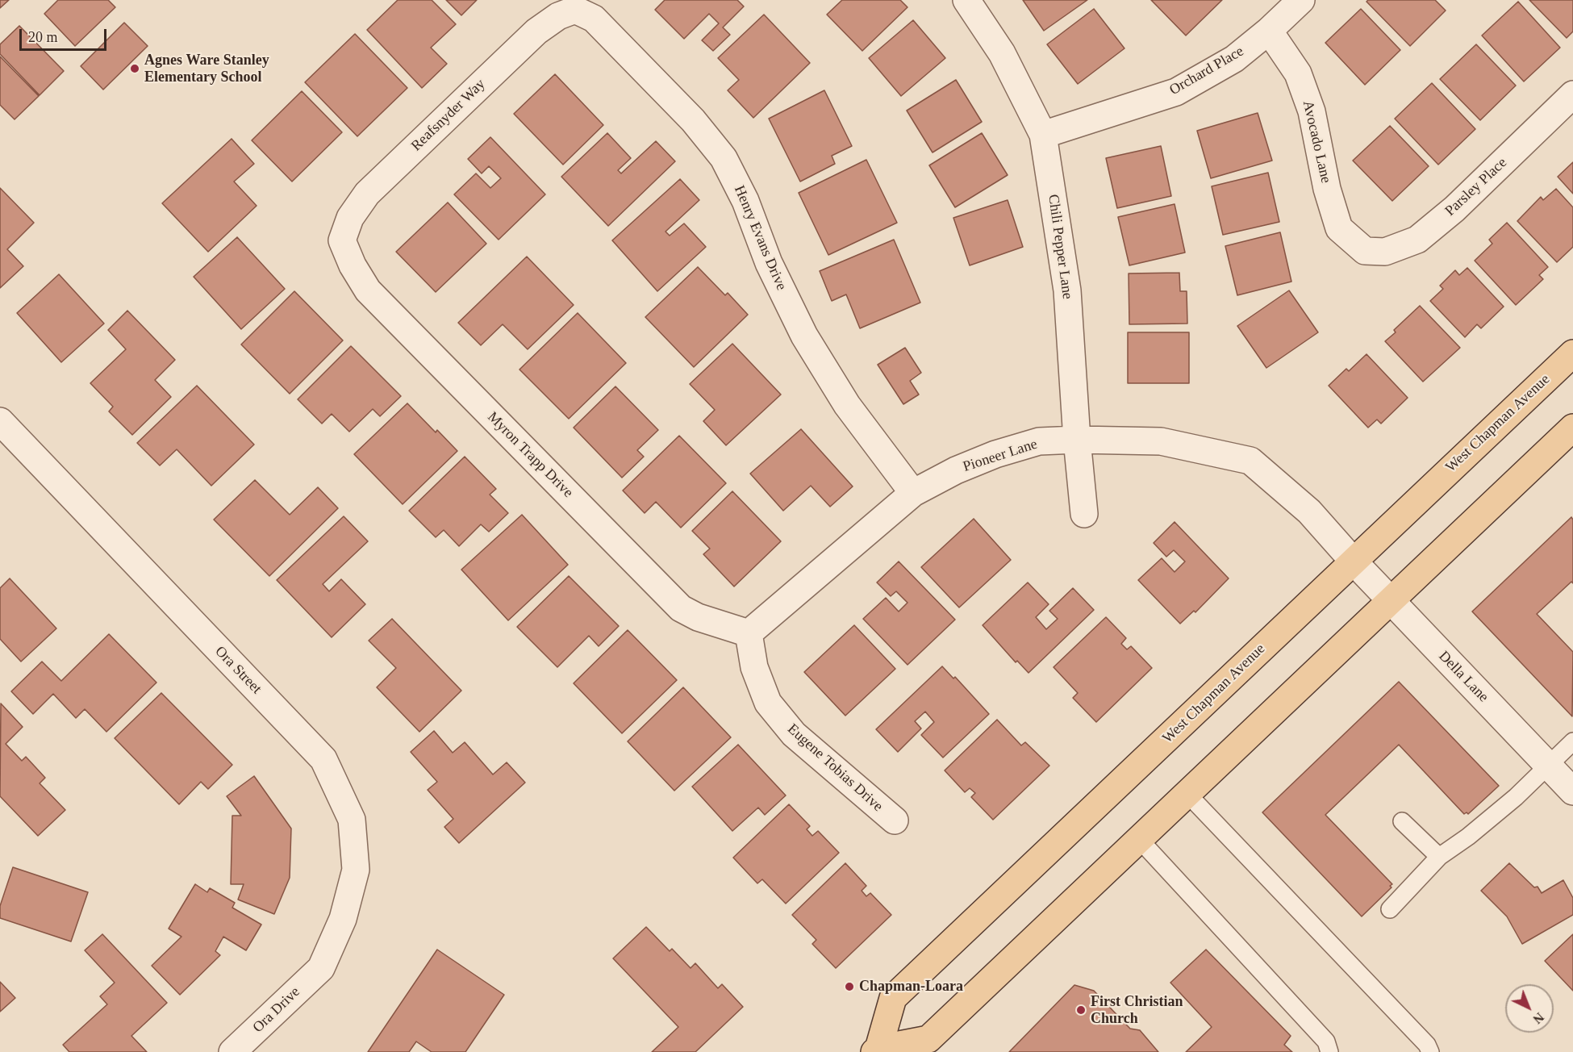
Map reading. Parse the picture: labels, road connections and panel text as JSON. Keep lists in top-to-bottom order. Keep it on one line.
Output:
{"streets":{"main road":["West Chapman Avenue"],"street":["Orchard Place","Reafsnyder Way","Avocado Lane","Parsley Place","Henry Evans Drive","Chili Pepper Lane","Myron Trapp Drive","Pioneer Lane","Ora Street","Della Lane","Eugene Tobias Drive","Ora Drive"]},"crossings":[["Orchard Place","Avocado Lane"],["Orchard Place","Chili Pepper Lane"],["Reafsnyder Way","Henry Evans Drive"],["Reafsnyder Way","Myron Trapp Drive"],["Avocado Lane","Parsley Place"],["Henry Evans Drive","Pioneer Lane"],["Chili Pepper Lane","Pioneer Lane"],["West Chapman Avenue","Pioneer Lane"],["West Chapman Avenue","Della Lane"],["Myron Trapp Drive","Pioneer Lane"],["Myron Trapp Drive","Eugene Tobias Drive"],["Pioneer Lane","Della Lane"],["Pioneer Lane","Eugene Tobias Drive"],["Ora Street","Ora Drive"]],"places":["Agnes Ware Stanley Elementary School","Chapman-Loara","First Christian Church"],"scale_bar":"20 m","north":"bottom right"}
